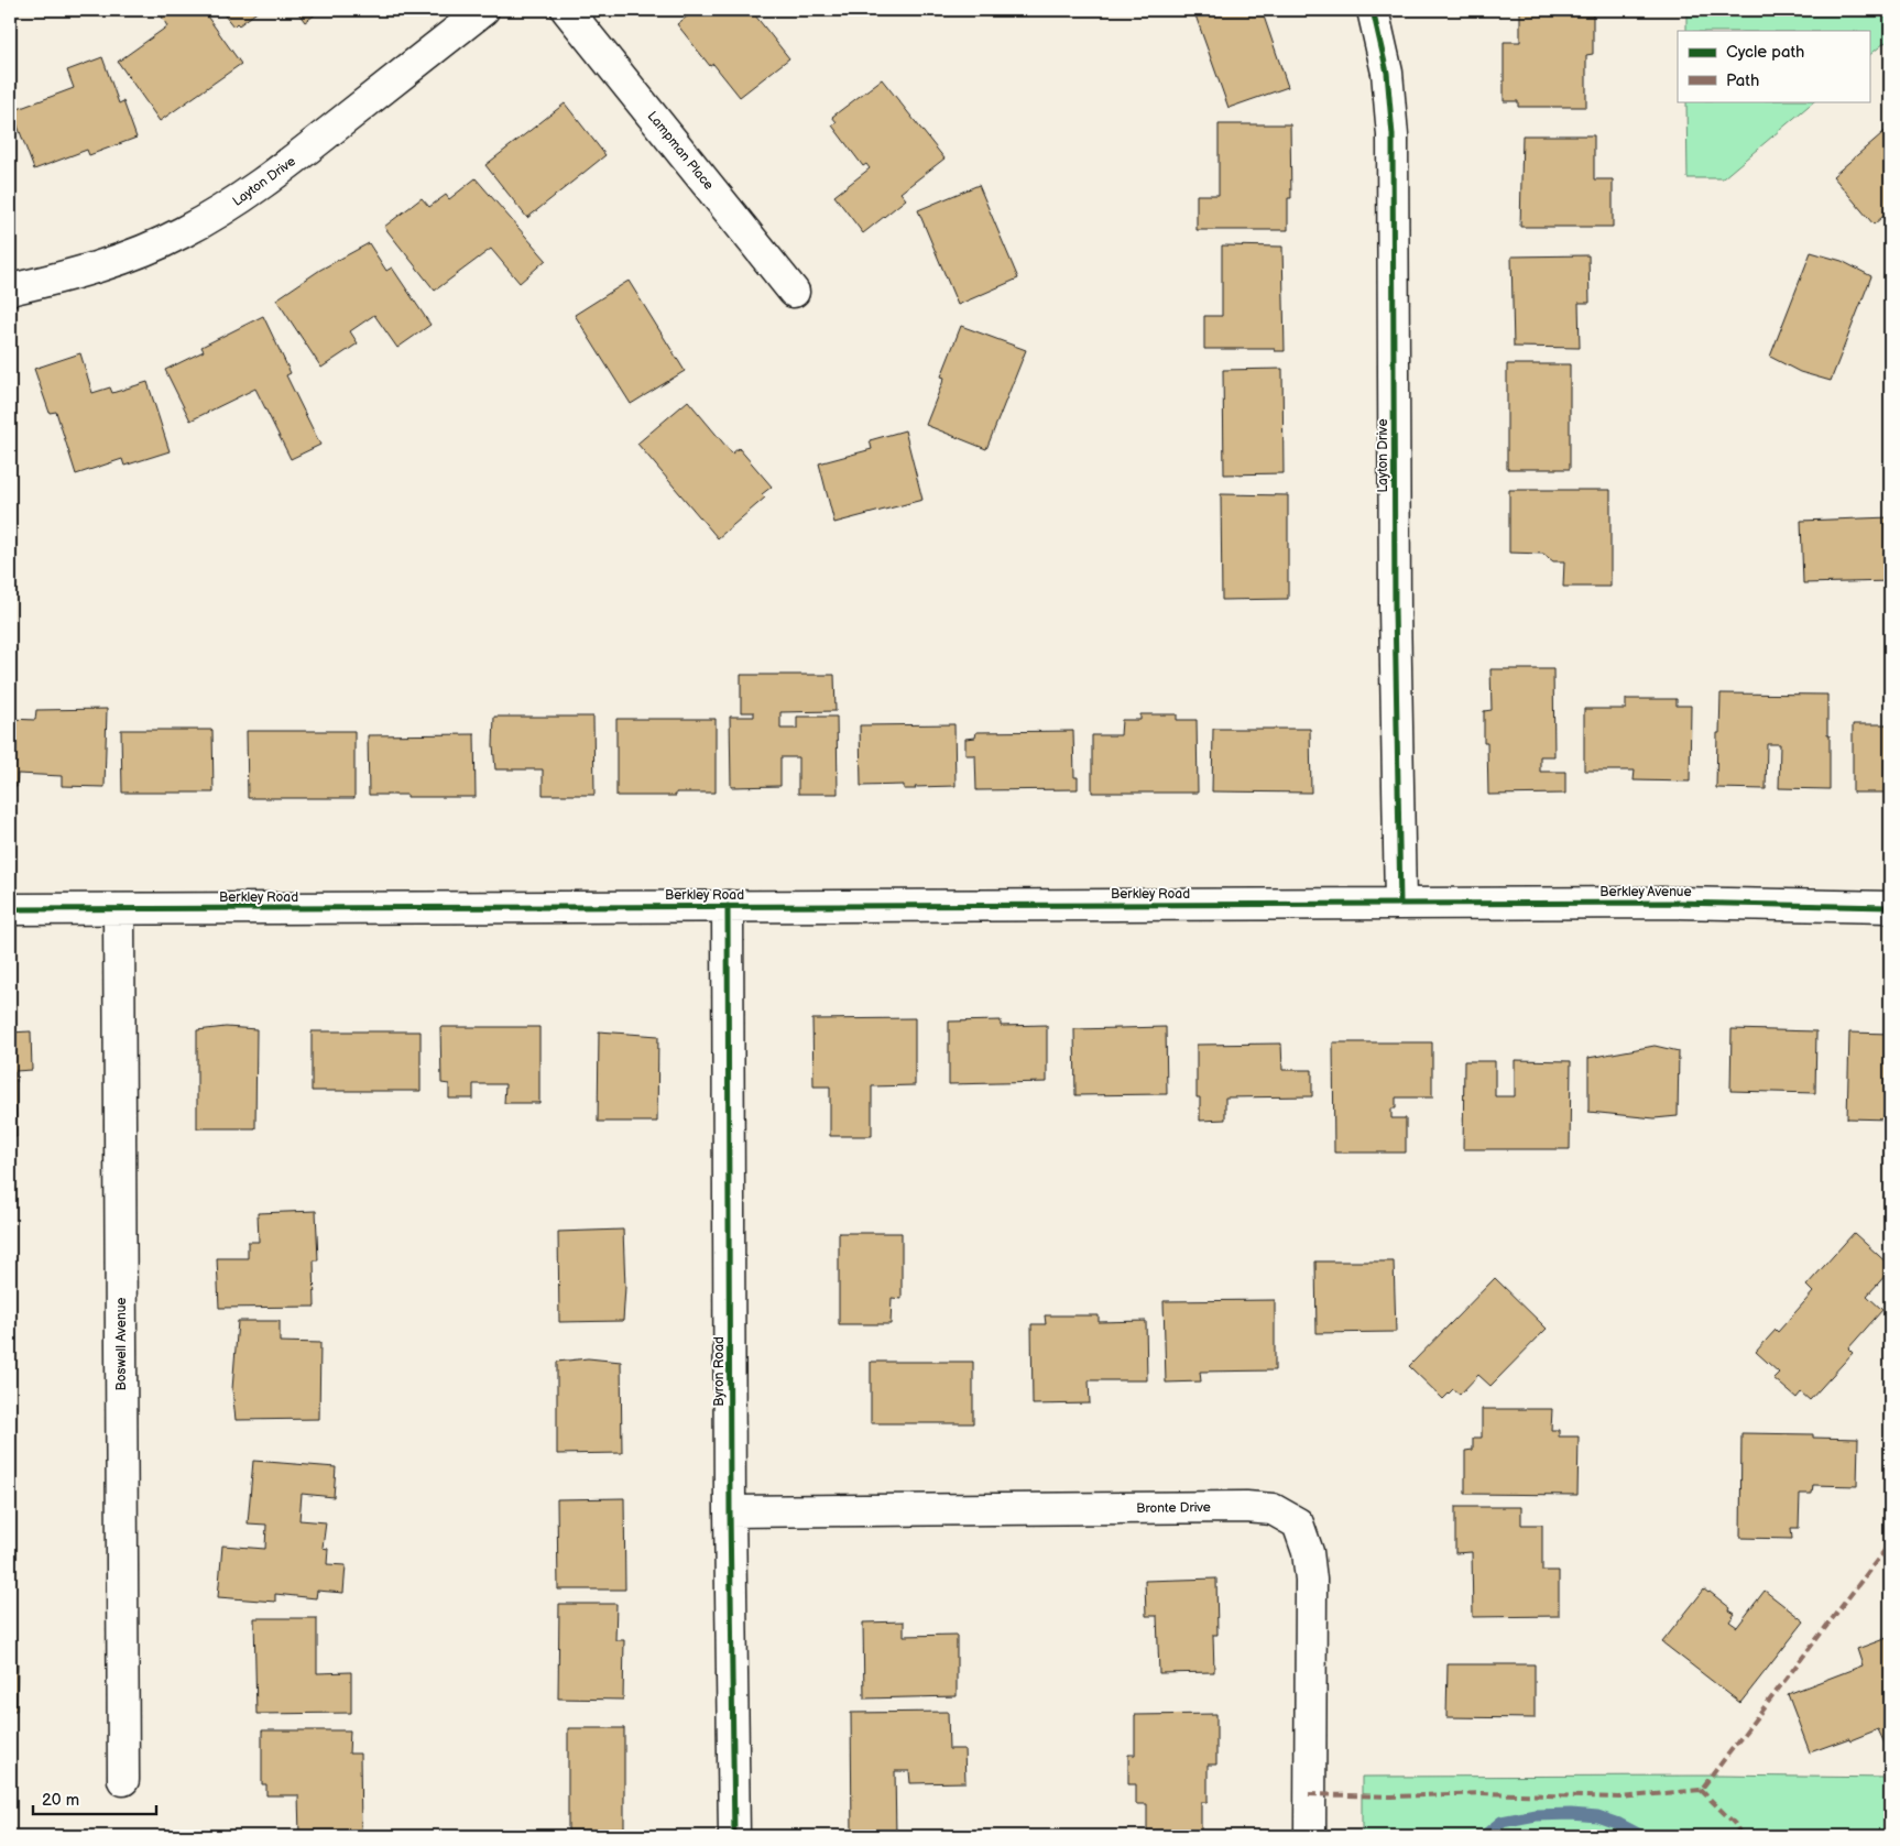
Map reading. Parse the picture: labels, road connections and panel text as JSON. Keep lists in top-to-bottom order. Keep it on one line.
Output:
{"streets":{"street":["Lampman Place","Layton Drive","Berkley Avenue","Berkley Road","Boswell Avenue","Byron Road","Bronte Drive"]},"crossings":[["Layton Drive","Berkley Avenue"],["Layton Drive","Berkley Road"],["Berkley Avenue","Berkley Road"],["Berkley Road","Boswell Avenue"],["Berkley Road","Byron Road"],["Byron Road","Bronte Drive"]],"legend":["Cycle path","Path"],"scale_bar":"20 m"}
